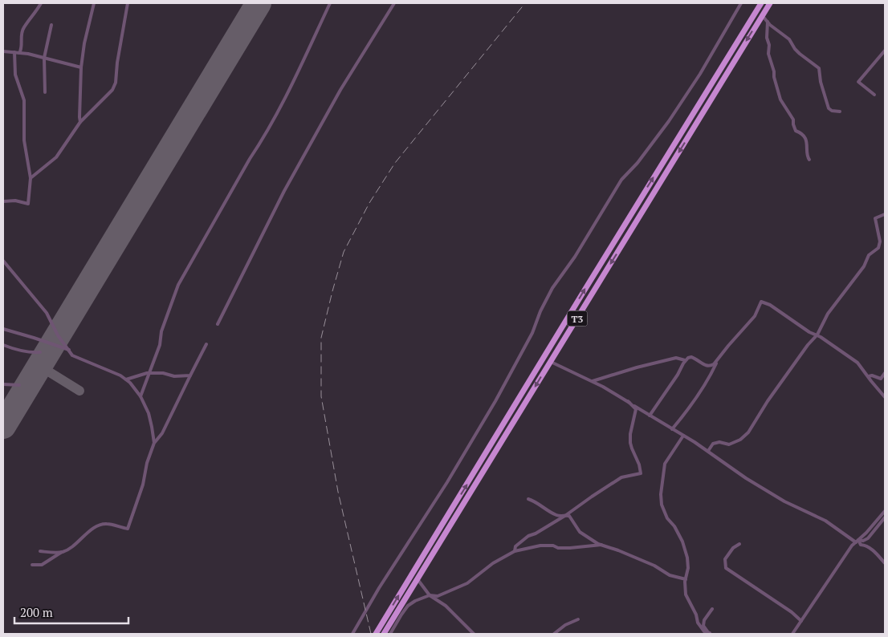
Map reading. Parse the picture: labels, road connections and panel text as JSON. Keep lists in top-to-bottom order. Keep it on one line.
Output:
{"streets":{"highway":["T3"]},"scale_bar":"200 m"}
